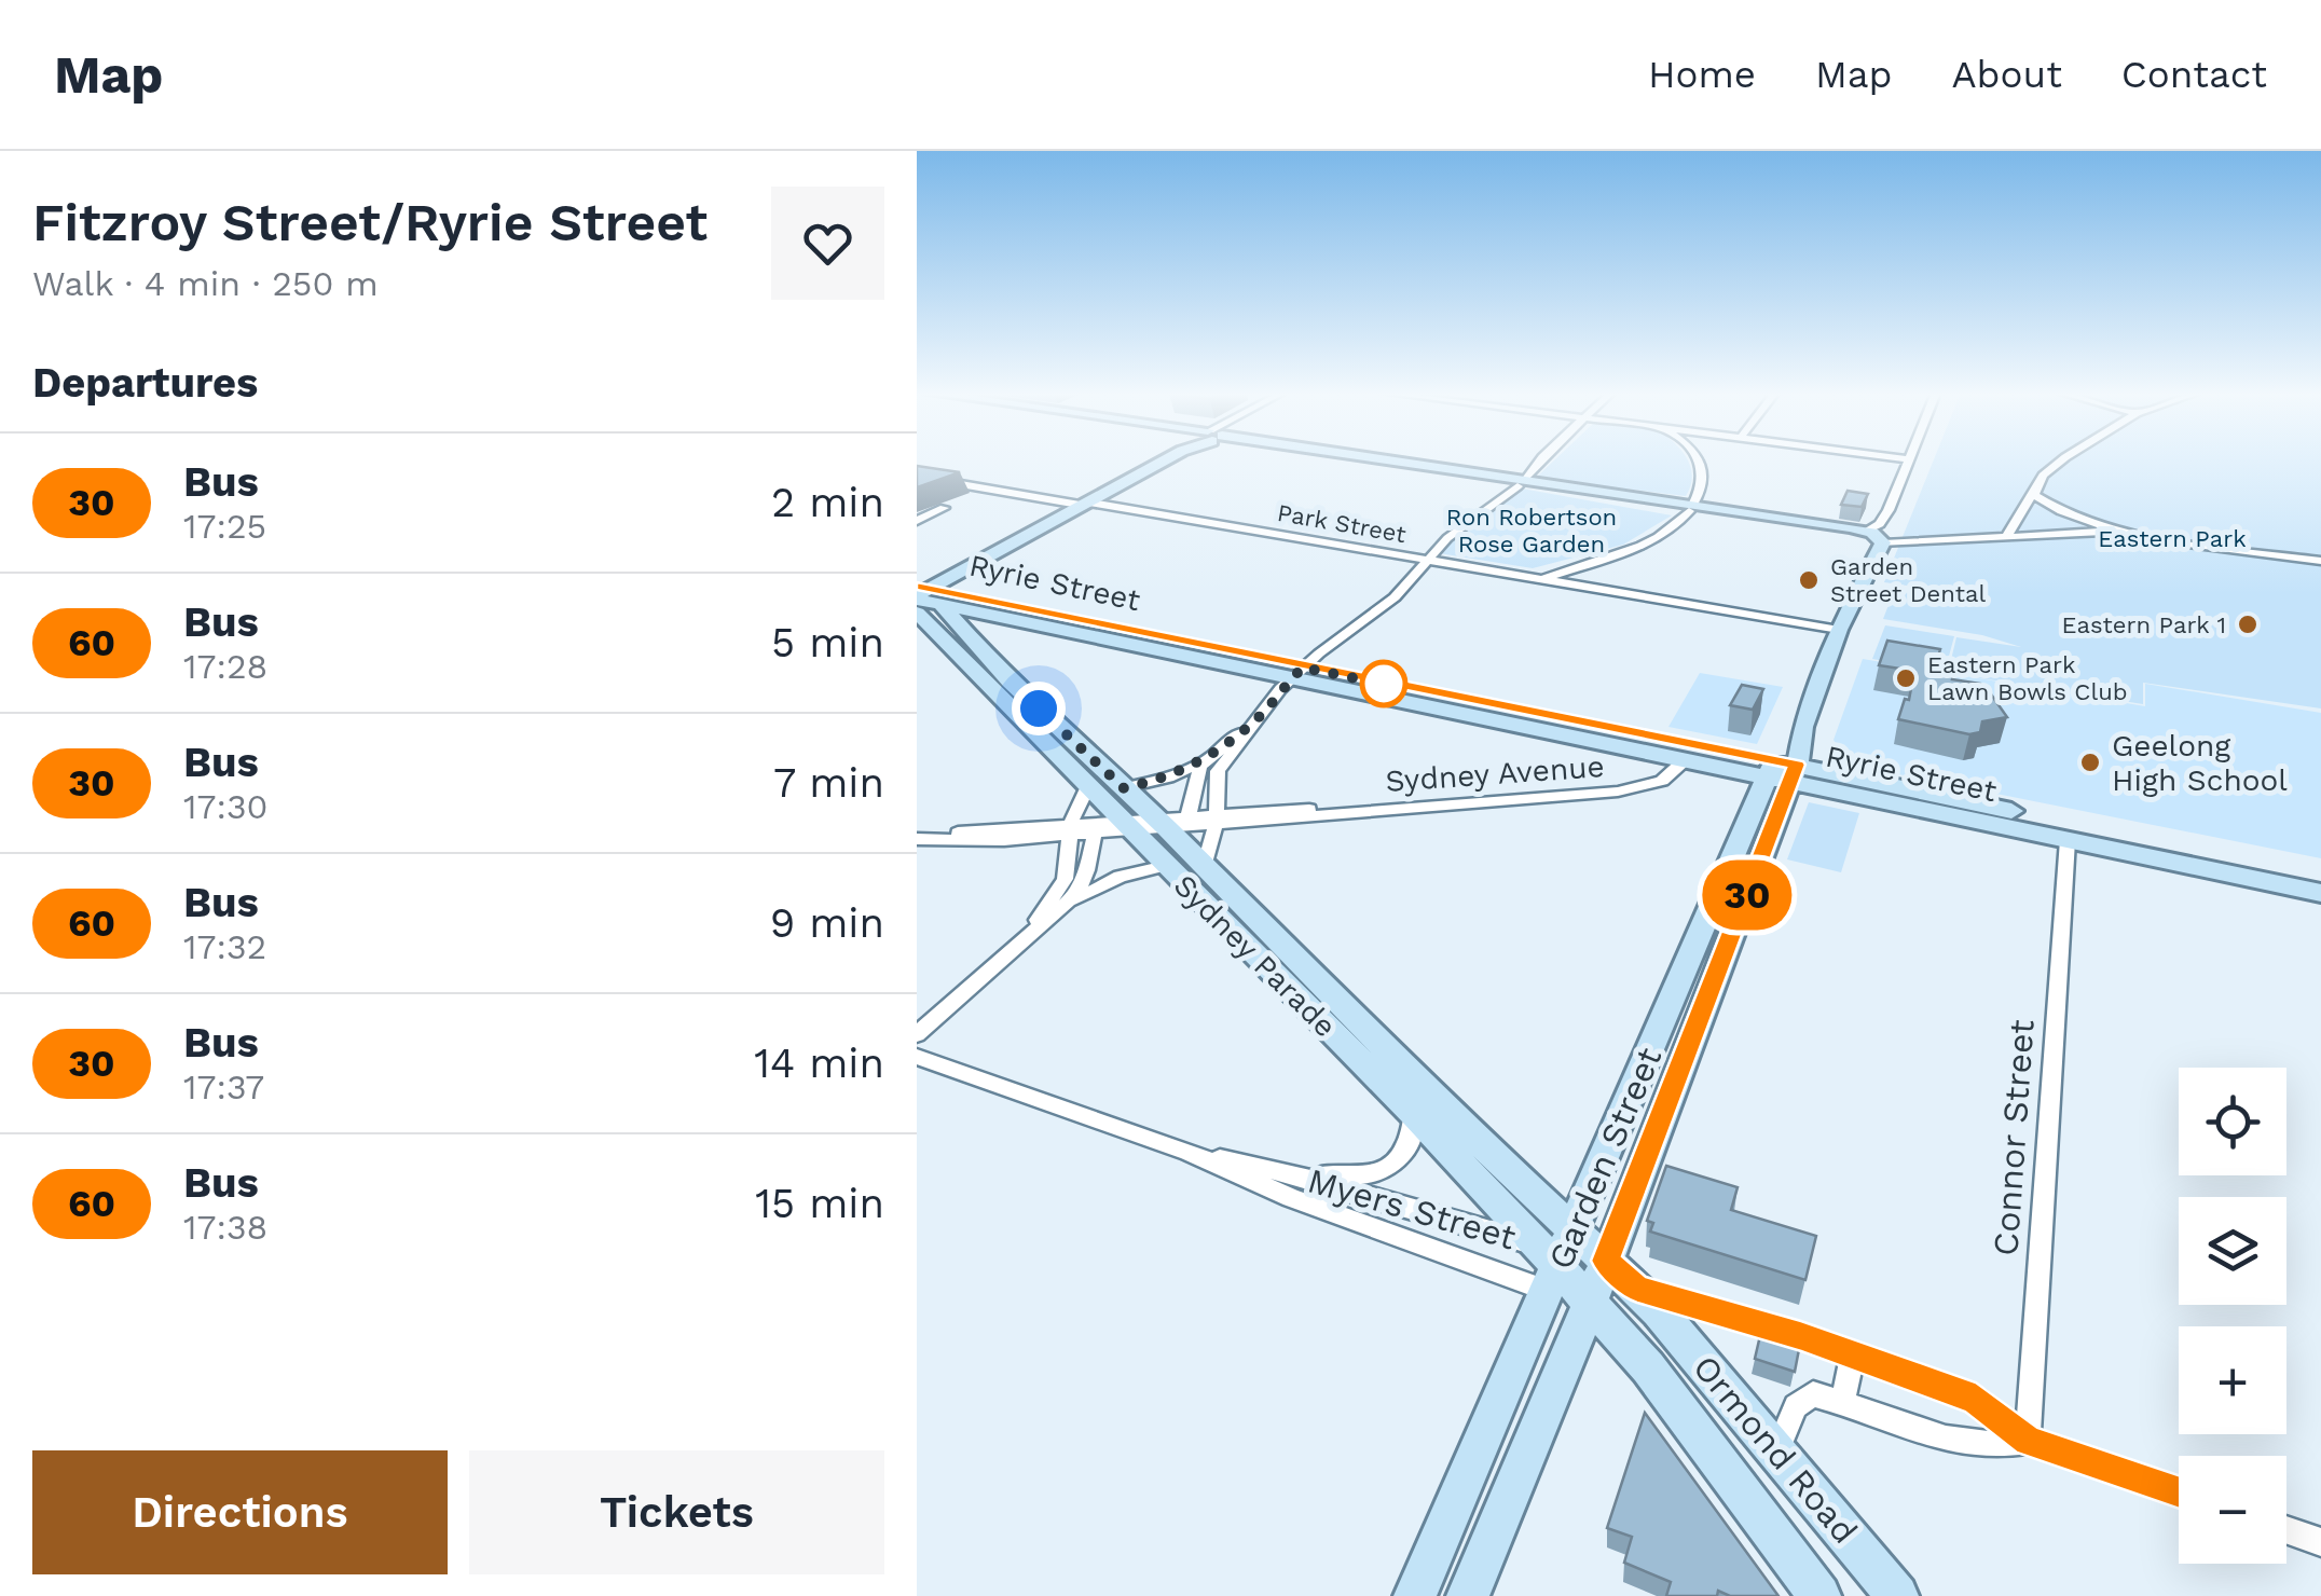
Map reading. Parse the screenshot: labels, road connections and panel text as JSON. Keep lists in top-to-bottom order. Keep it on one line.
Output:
{"streets":{"street":["Park Street","Ryrie Street","Sydney Avenue","Sydney Parade","Connor Street","Garden Street","Myers Street","Ormond Road"]},"crossings":[["Park Street","Garden Street"],["Ryrie Street","Sydney Avenue"],["Ryrie Street","Sydney Parade"],["Ryrie Street","Connor Street"],["Ryrie Street","Garden Street"],["Sydney Avenue","Sydney Parade"],["Sydney Parade","Garden Street"],["Sydney Parade","Myers Street"],["Sydney Parade","Ormond Road"],["Garden Street","Myers Street"],["Garden Street","Ormond Road"]],"parks":["Ron Robertson Rose Garden","Eastern Park"],"places":["Garden Street Dental","Eastern Park 1","Eastern Park Lawn Bowls Club","Geelong High School"],"lines":["bus line 30"],"page":{"header":"Map","nav":["Home","Map","About","Contact"],"heading":[["Fitzroy Street/Ryrie Street","Walk · 4 min · 250 m"],"Departures"],"on_map":"30","list":[{"mark":"30","name":"Bus","note":"17:25","value":"2 min"},{"mark":"60","name":"Bus","note":"17:28","value":"5 min"},{"mark":"30","name":"Bus","note":"17:30","value":"7 min"},{"mark":"60","name":"Bus","note":"17:32","value":"9 min"},{"mark":"30","name":"Bus","note":"17:37","value":"14 min"},{"mark":"60","name":"Bus","note":"17:38","value":"15 min"}],"map_buttons":["+","−"],"buttons":["Directions","Tickets"]}}
